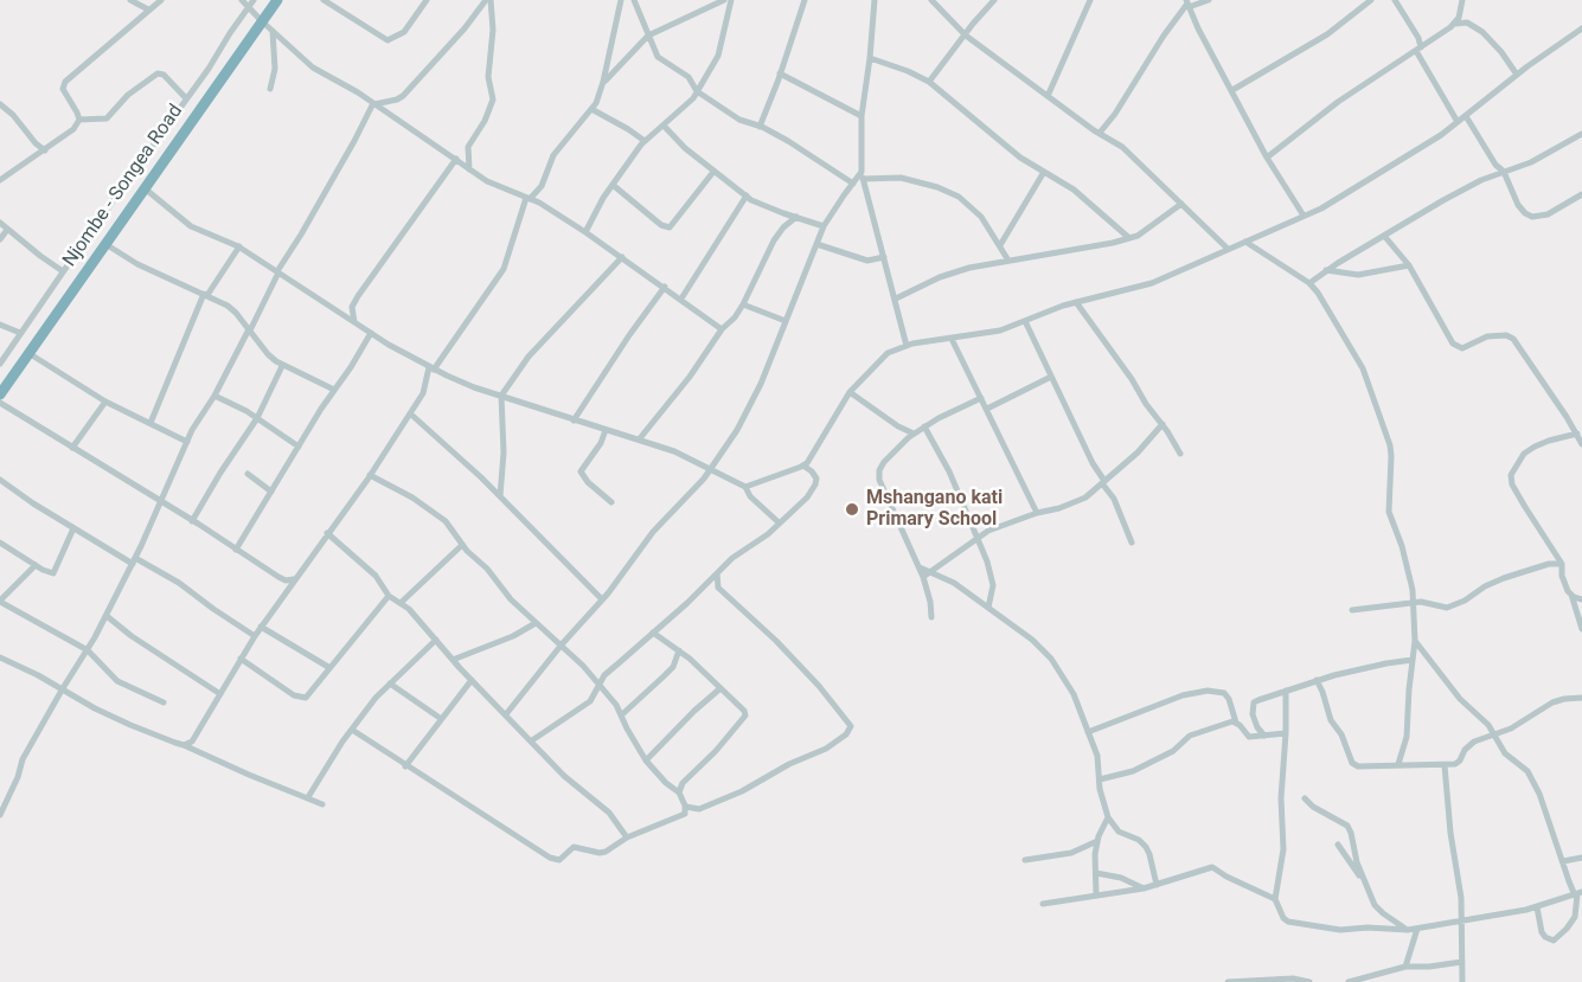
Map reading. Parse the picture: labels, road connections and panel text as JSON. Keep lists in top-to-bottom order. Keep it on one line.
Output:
{"streets":{"highway":["Njombe - Songea Road"]},"places":["Mshangano kati Primary School"]}
